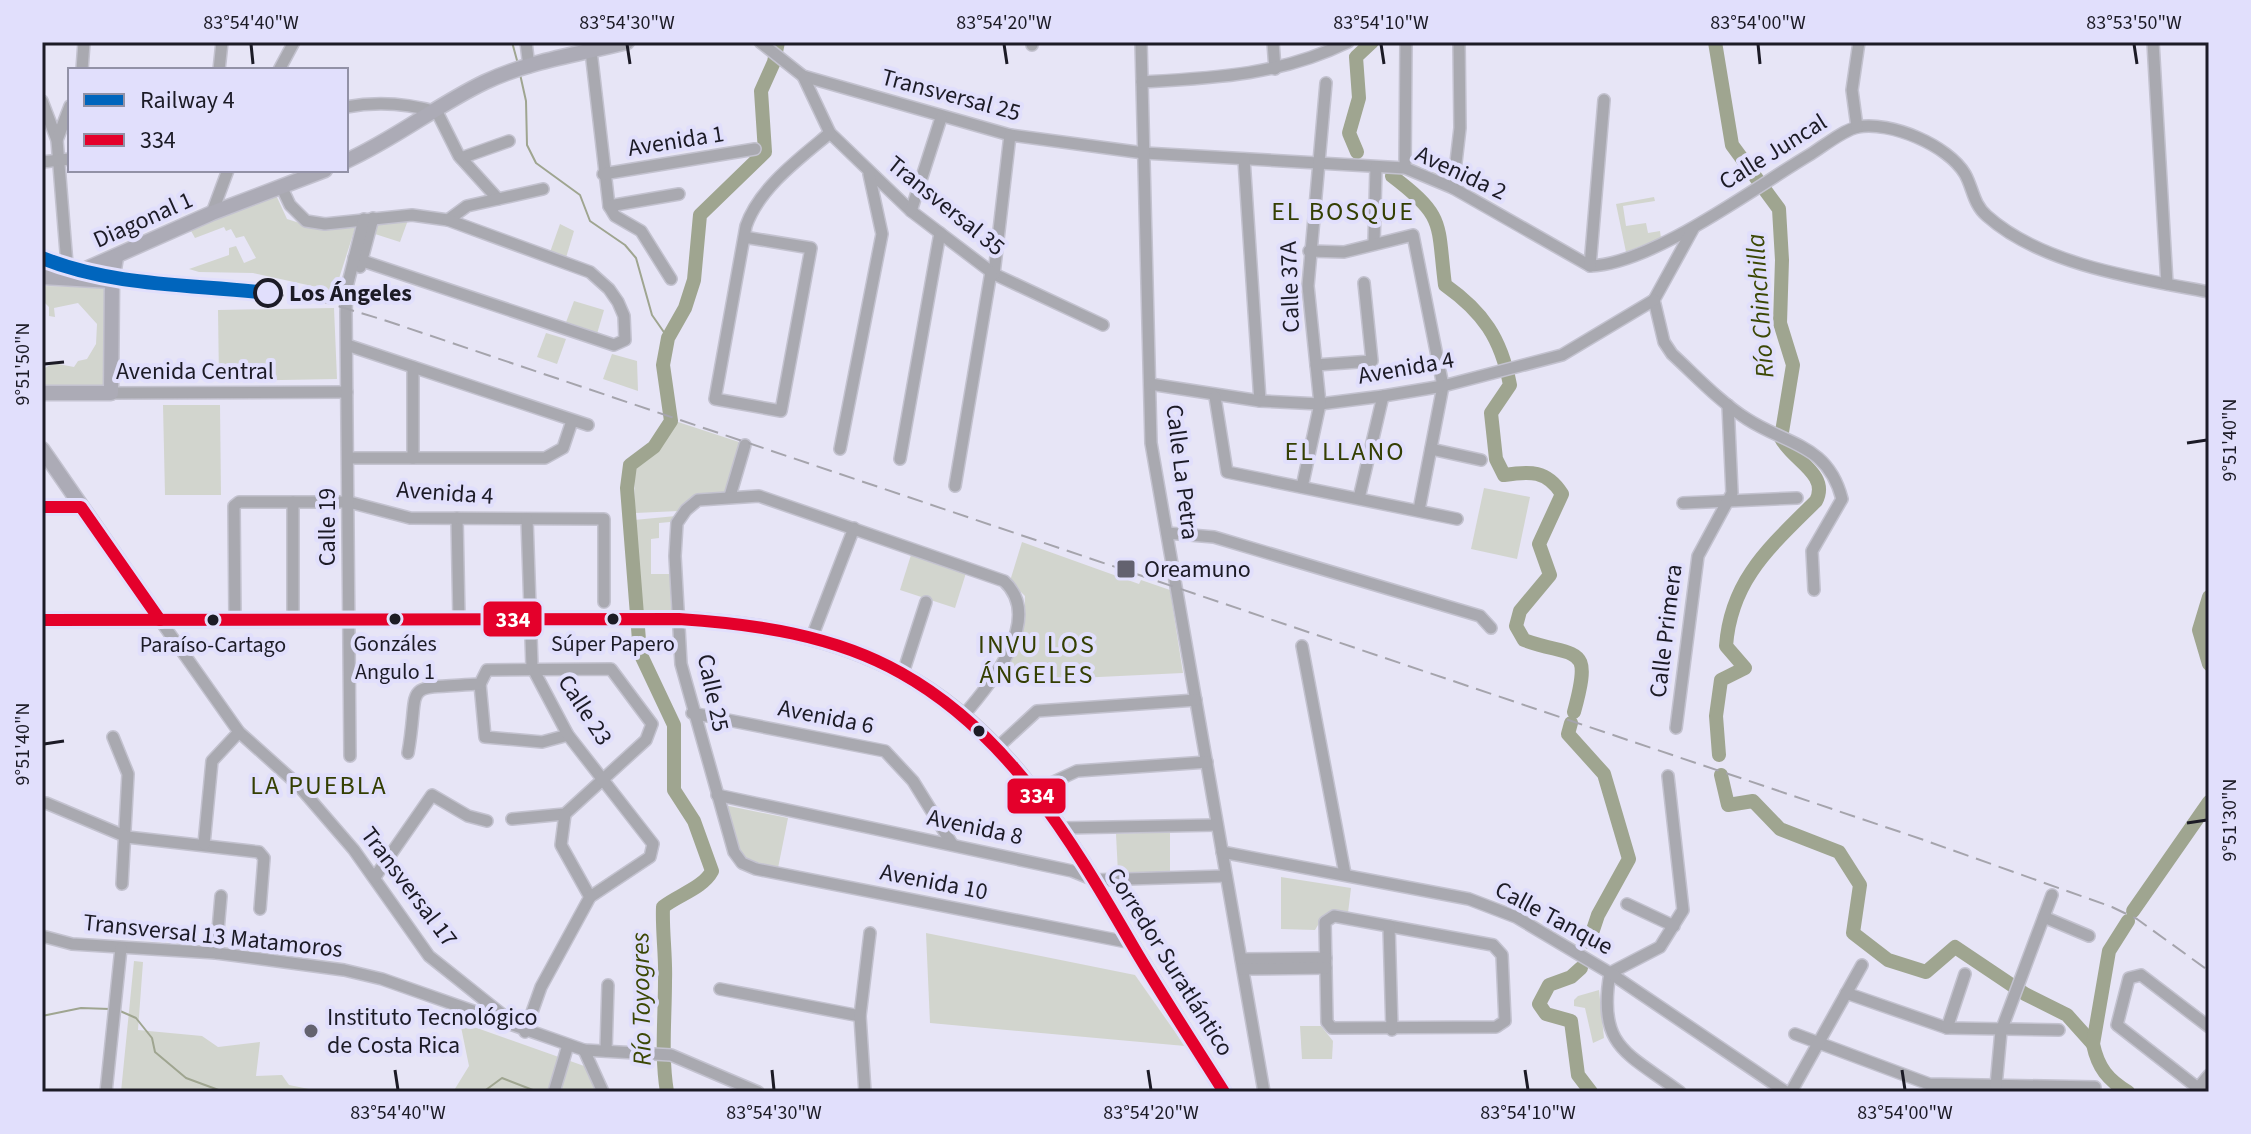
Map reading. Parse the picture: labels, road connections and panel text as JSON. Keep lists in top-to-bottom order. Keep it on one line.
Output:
{"streets":{"main road":["Diagonal 1","Avenida Central","Transversal 17","Corredor Suratlántico"],"street":["Transversal 25","Avenida 1","Calle Juncal","Avenida 2","Transversal 35","Calle 37A","Avenida 4","Calle La Petra","Calle 19","Calle Primera","Calle 25","Calle 23","Avenida 6","Avenida 8","Avenida 10","Calle Tanque","Transversal 13 Matamoros"]},"crossings":[["Transversal 25","Avenida 2"],["Transversal 25","Transversal 35"],["Transversal 25","Calle La Petra"],["Avenida 2","Calle 37A"],["Avenida 2","Calle La Petra"],["Calle 37A","Avenida 4"],["Avenida 4","Calle La Petra"],["Avenida 4","Calle 19"],["Avenida 4","Calle 23"],["Avenida 4","Corredor Suratlántico"],["Avenida Central","Calle 19"],["Calle La Petra","Avenida 8"],["Calle La Petra","Calle Tanque"],["Calle 19","Corredor Suratlántico"],["Calle 25","Avenida 6"],["Calle 25","Avenida 8"],["Calle 25","Avenida 10"],["Calle 25","Corredor Suratlántico"],["Calle 23","Corredor Suratlántico"],["Avenida 6","Avenida 8"],["Avenida 8","Corredor Suratlántico"],["Avenida 10","Corredor Suratlántico"],["Transversal 17","Transversal 13 Matamoros"],["Transversal 17","Corredor Suratlántico"]],"districts":["EL BOSQUE","EL LLANO","INVU LOS ÁNGELES","LA PUEBLA"],"water":["Río Chinchilla","Río Toyogres"],"places":{"other":["Los Ángeles","Gonzáles Angulo 1","Súper Papero","Paraíso-Cartago","Instituto Tecnológico de Costa Rica"],"transit":["Oreamuno"]},"lines":["rail line 4","transit line 334"],"legend":["Railway 4","334"],"coordinates":["83°54'40\"W","83°54'30\"W","83°54'20\"W","83°54'10\"W","83°54'00\"W","83°53'50\"W","9°51'50\"N","9°51'40\"N","9°51'30\"N"]}
